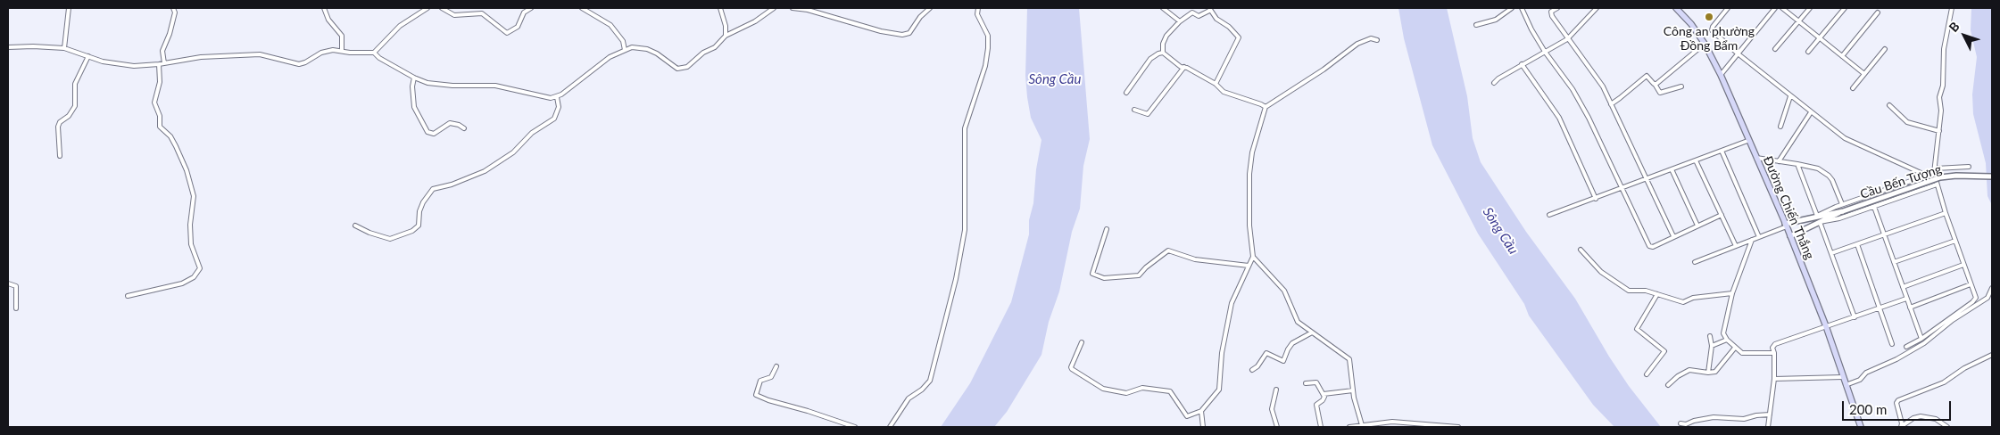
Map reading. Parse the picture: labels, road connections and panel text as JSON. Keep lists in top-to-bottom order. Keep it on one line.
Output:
{"streets":{"main road":["Đường Chiến Thắng"],"street":["Cầu Bến Tượng"]},"water":["Sông Cầu"],"places":["Công an phường Đồng Bẩm"],"scale_bar":"200 m","north":"top left"}
